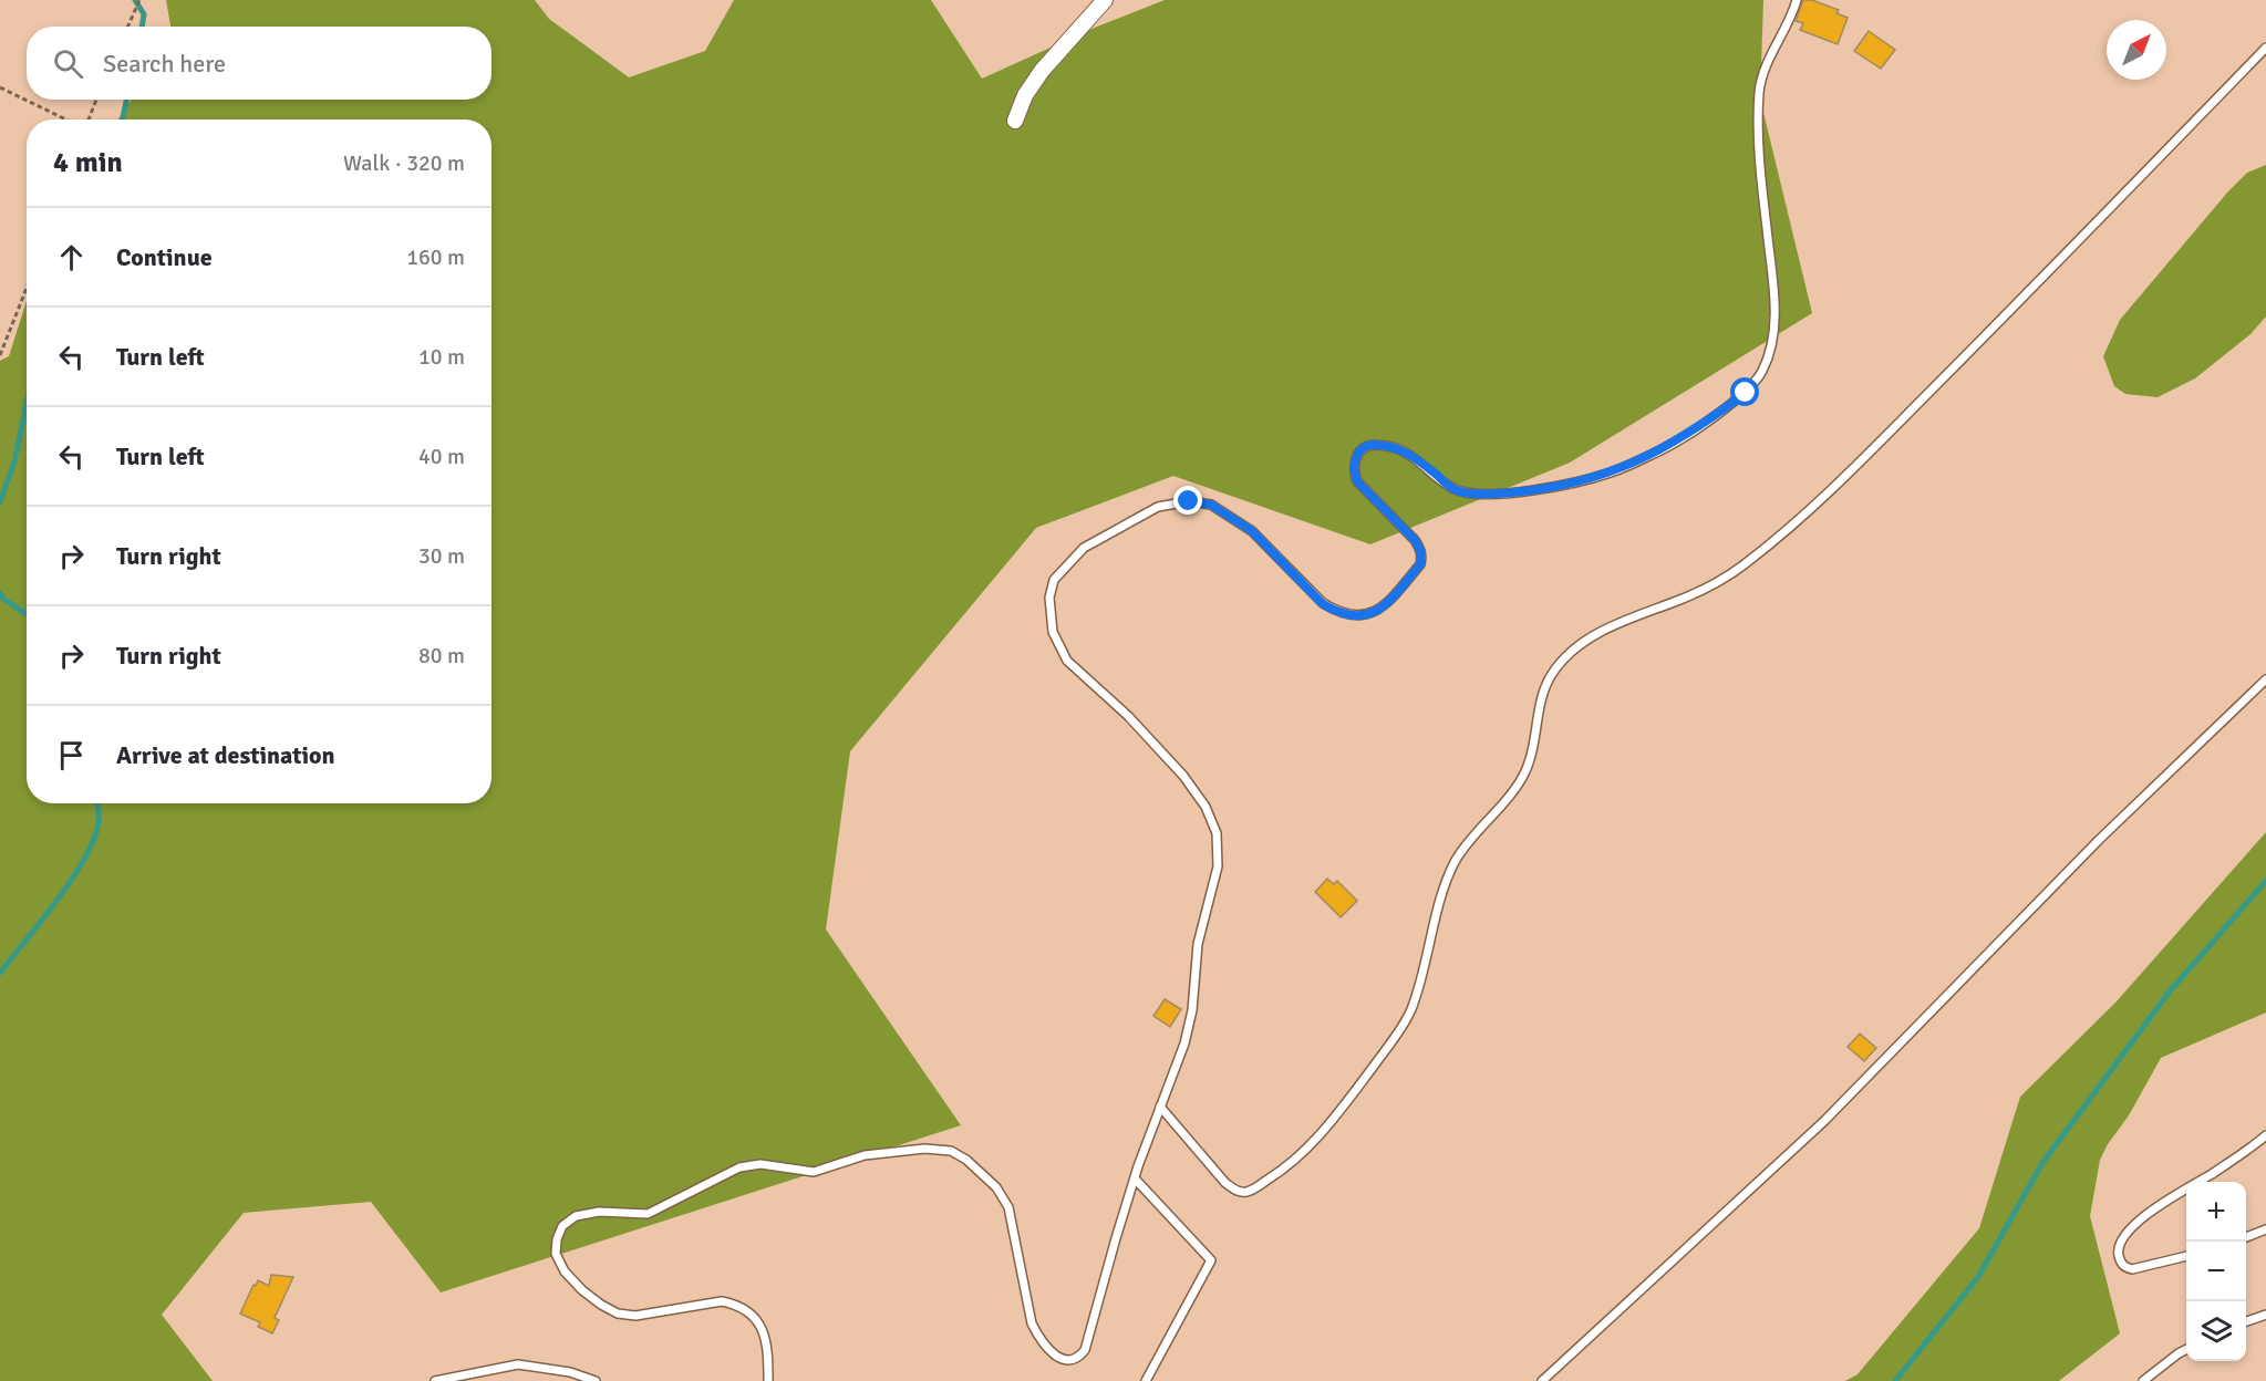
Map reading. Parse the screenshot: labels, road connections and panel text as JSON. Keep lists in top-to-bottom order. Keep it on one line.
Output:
{"north":"top right","page":{"search":"Search here","heading":["4 min","Walk · 320 m"],"list":[["Continue","160 m"],["Turn left","10 m"],["Turn left","40 m"],["Turn right","30 m"],["Turn right","80 m"],"Arrive at destination"],"map_buttons":["+","−"]}}
